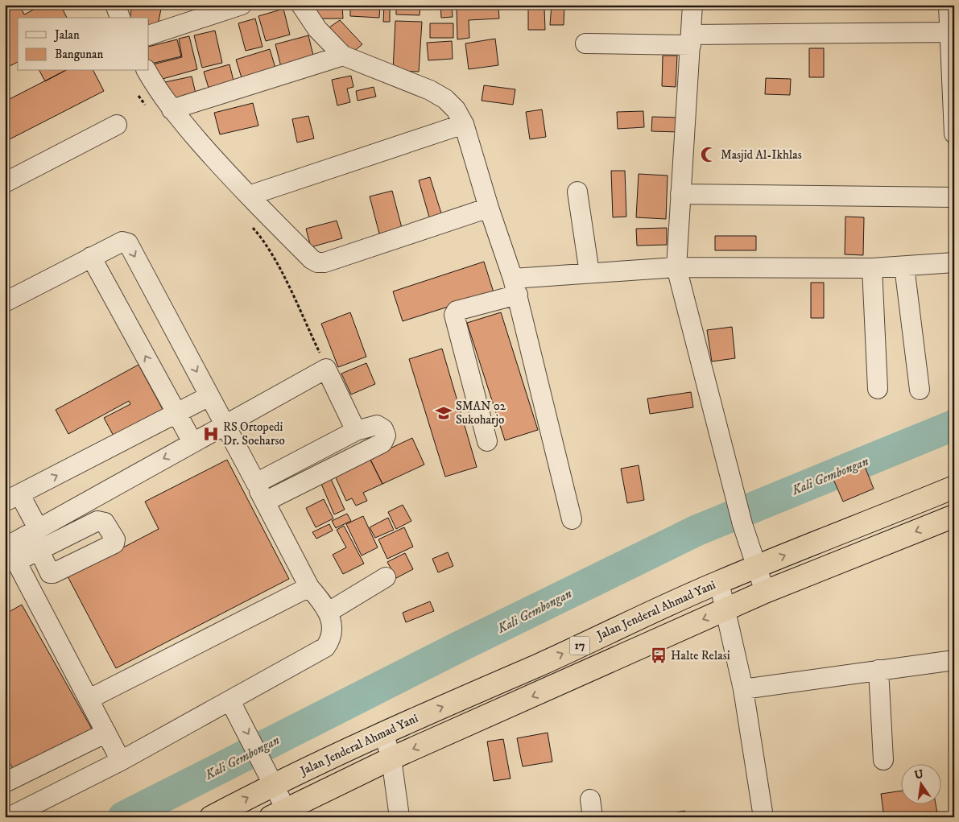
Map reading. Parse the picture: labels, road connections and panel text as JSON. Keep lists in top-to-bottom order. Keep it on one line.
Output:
{"streets":{"highway":["Jalan Jenderal Ahmad Yani","17"]},"water":["Kali Gembongan"],"places":{"mosque":["Masjid Al-Ikhlas"],"school or university":["SMAN 02 Sukoharjo"],"hospital":["RS Ortopedi Dr. Soeharso"],"bus stop":["Halte Relasi"]},"legend":["Jalan","Bangunan"],"north":"top"}
